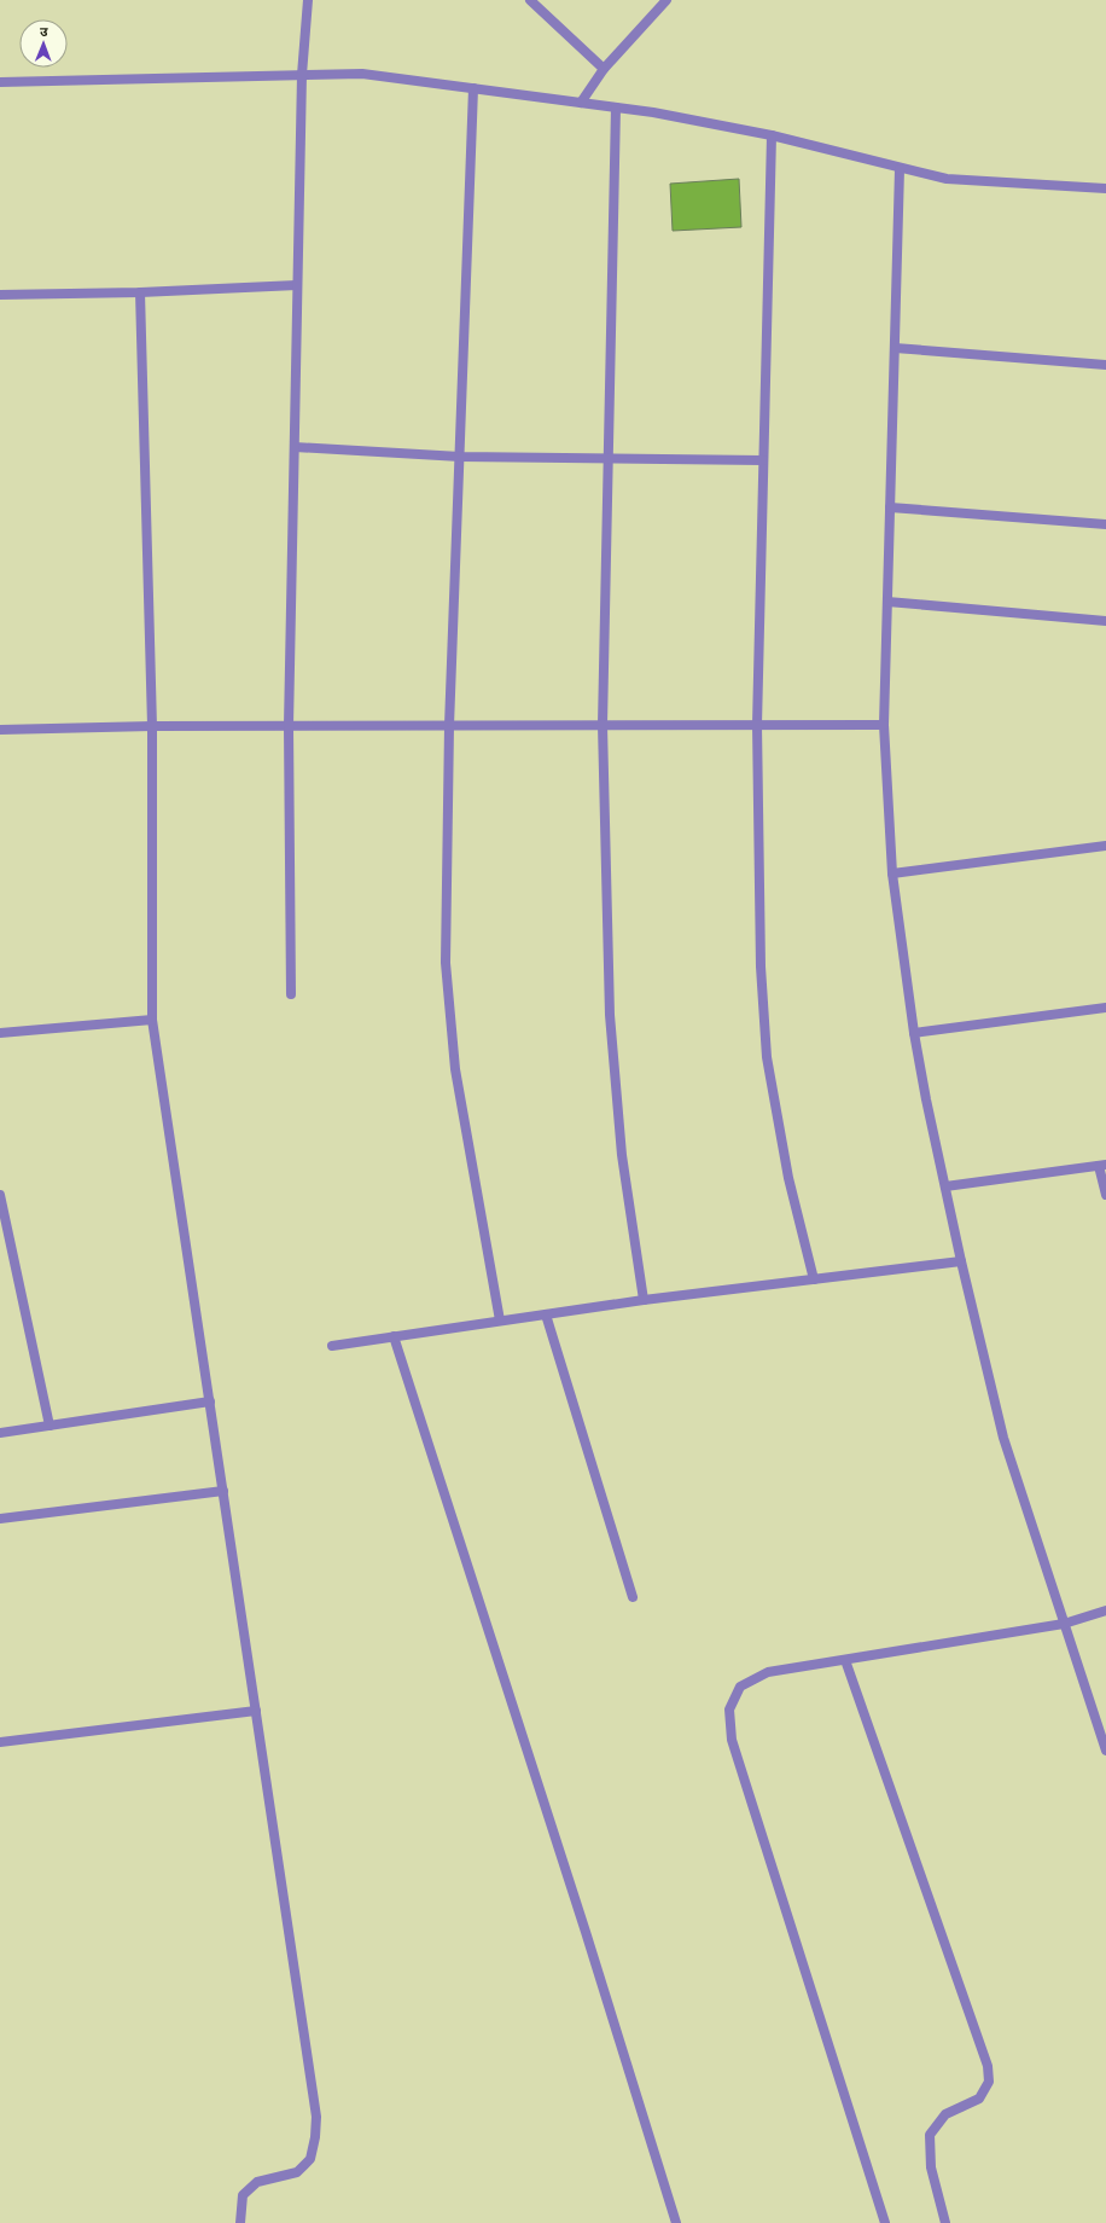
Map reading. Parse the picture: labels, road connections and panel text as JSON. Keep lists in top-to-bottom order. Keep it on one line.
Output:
{"north":"top"}
